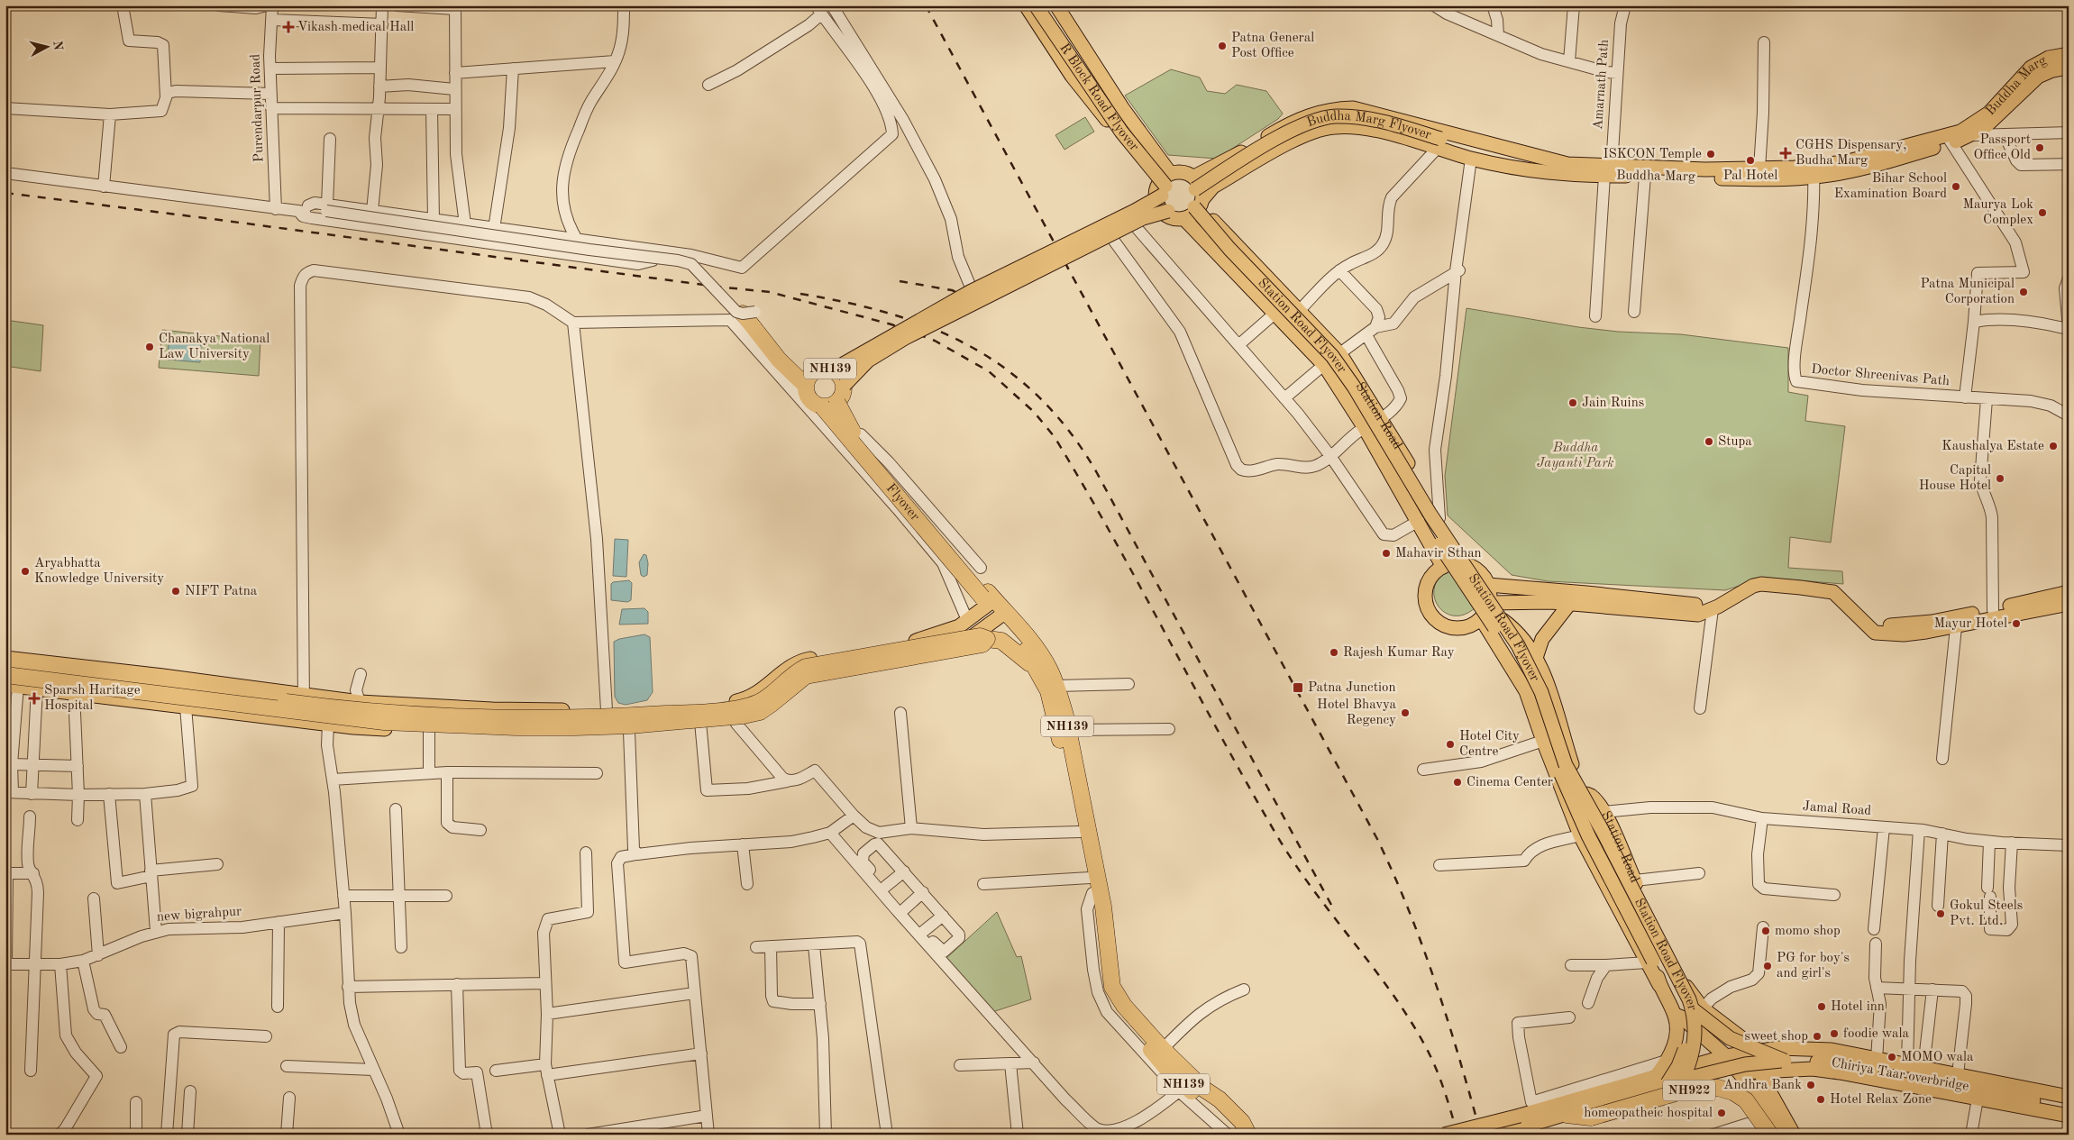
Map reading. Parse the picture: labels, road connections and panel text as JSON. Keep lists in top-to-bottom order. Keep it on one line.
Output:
{"streets":{"highway":["NH139","Flyover","NH922"],"main road":["Buddha Marg","R Block Road Flyover","Buddha Marg Flyover","Station Road Flyover","Station Road","Chiriya Taar overbridge"],"street":["Amarnath Path","Purendarpur Road","Doctor Shreenivas Path","Jamal Road","new bigrahpur"]},"crossings":[["Amarnath Path","Buddha Marg"],["Buddha Marg","Buddha Marg Flyover"],["Buddha Marg","Doctor Shreenivas Path"],["R Block Road Flyover","Station Road Flyover"],["Buddha Marg Flyover","Station Road Flyover"],["Buddha Marg Flyover","Station Road"],["Station Road Flyover","Station Road"],["Station Road Flyover","Chiriya Taar overbridge"],["NH139","Flyover"],["Station Road","Jamal Road"],["Station Road","NH922"],["Chiriya Taar overbridge","NH922"]],"parks":["Buddha Jayanti Park"],"places":{"health":["Vikash medical Hall","CGHS Dispensary, Budha Marg","Sparsh Haritage Hospital"],"other":["Patna General Post Office","Passport Office Old","ISKCON Temple","Pal Hotel","Bihar School Examination Board","Maurya Lok Complex","Patna Municipal Corporation","Chanakya National Law University","Jain Ruins","Stupa","Kaushalya Estate","Capital House Hotel","Mahavir Sthan","Aryabhatta Knowledge University","NIFT Patna","Mayur Hotel","Rajesh Kumar Ray","Hotel Bhavya Regency","Hotel City Centre","Cinema Center","Gokul Steels Pvt. Ltd.","momo shop","PG for boy's and girl's","Hotel inn","foodie wala","sweet shop","MOMO wala","Andhra Bank","Hotel Relax Zone","homeopatheic hospital"],"transit":["Patna Junction"]},"north":"right"}
